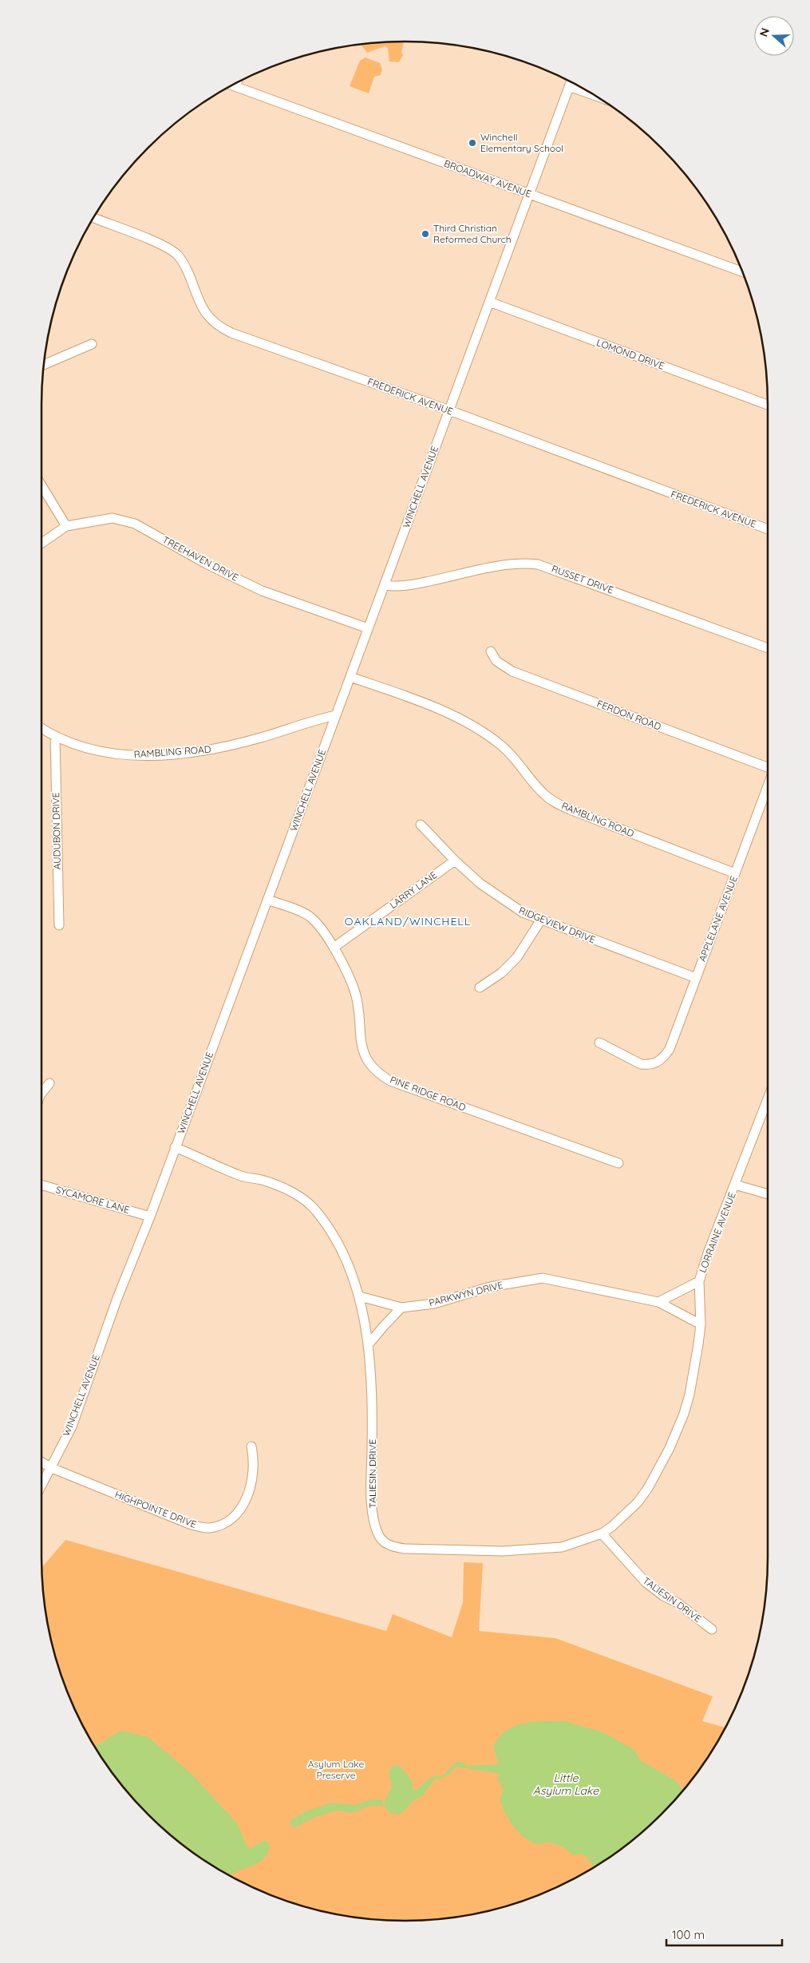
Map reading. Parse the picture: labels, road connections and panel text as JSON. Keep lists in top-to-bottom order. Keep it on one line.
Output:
{"streets":{"street":["BROADWAY AVENUE","LOMOND DRIVE","FREDERICK AVENUE","WINCHELL AVENUE","TREEHAVEN DRIVE","RUSSET DRIVE","FERDON ROAD","RAMBLING ROAD","AUDUBON DRIVE","LARRY LANE","APPLELANE AVENUE","RIDGEVIEW DRIVE","PINE RIDGE ROAD","SYCAMORE LANE","LORRAINE AVENUE","PARKWYN DRIVE","TALIESIN DRIVE","HIGHPOINTE DRIVE"]},"crossings":[["BROADWAY AVENUE","WINCHELL AVENUE"],["LOMOND DRIVE","WINCHELL AVENUE"],["FREDERICK AVENUE","WINCHELL AVENUE"],["WINCHELL AVENUE","TREEHAVEN DRIVE"],["WINCHELL AVENUE","RUSSET DRIVE"],["WINCHELL AVENUE","RAMBLING ROAD"],["WINCHELL AVENUE","PINE RIDGE ROAD"],["WINCHELL AVENUE","SYCAMORE LANE"],["WINCHELL AVENUE","HIGHPOINTE DRIVE"],["RAMBLING ROAD","AUDUBON DRIVE"],["RAMBLING ROAD","APPLELANE AVENUE"],["LARRY LANE","RIDGEVIEW DRIVE"],["LARRY LANE","PINE RIDGE ROAD"],["APPLELANE AVENUE","RIDGEVIEW DRIVE"],["LORRAINE AVENUE","PARKWYN DRIVE"],["LORRAINE AVENUE","TALIESIN DRIVE"],["PARKWYN DRIVE","TALIESIN DRIVE"]],"districts":["OAKLAND/WINCHELL"],"water":["Little Asylum Lake"],"parks":["Asylum Lake Preserve"],"places":["Winchell Elementary School","Third Christian Reformed Church"],"scale_bar":"100 m","north":"left"}
